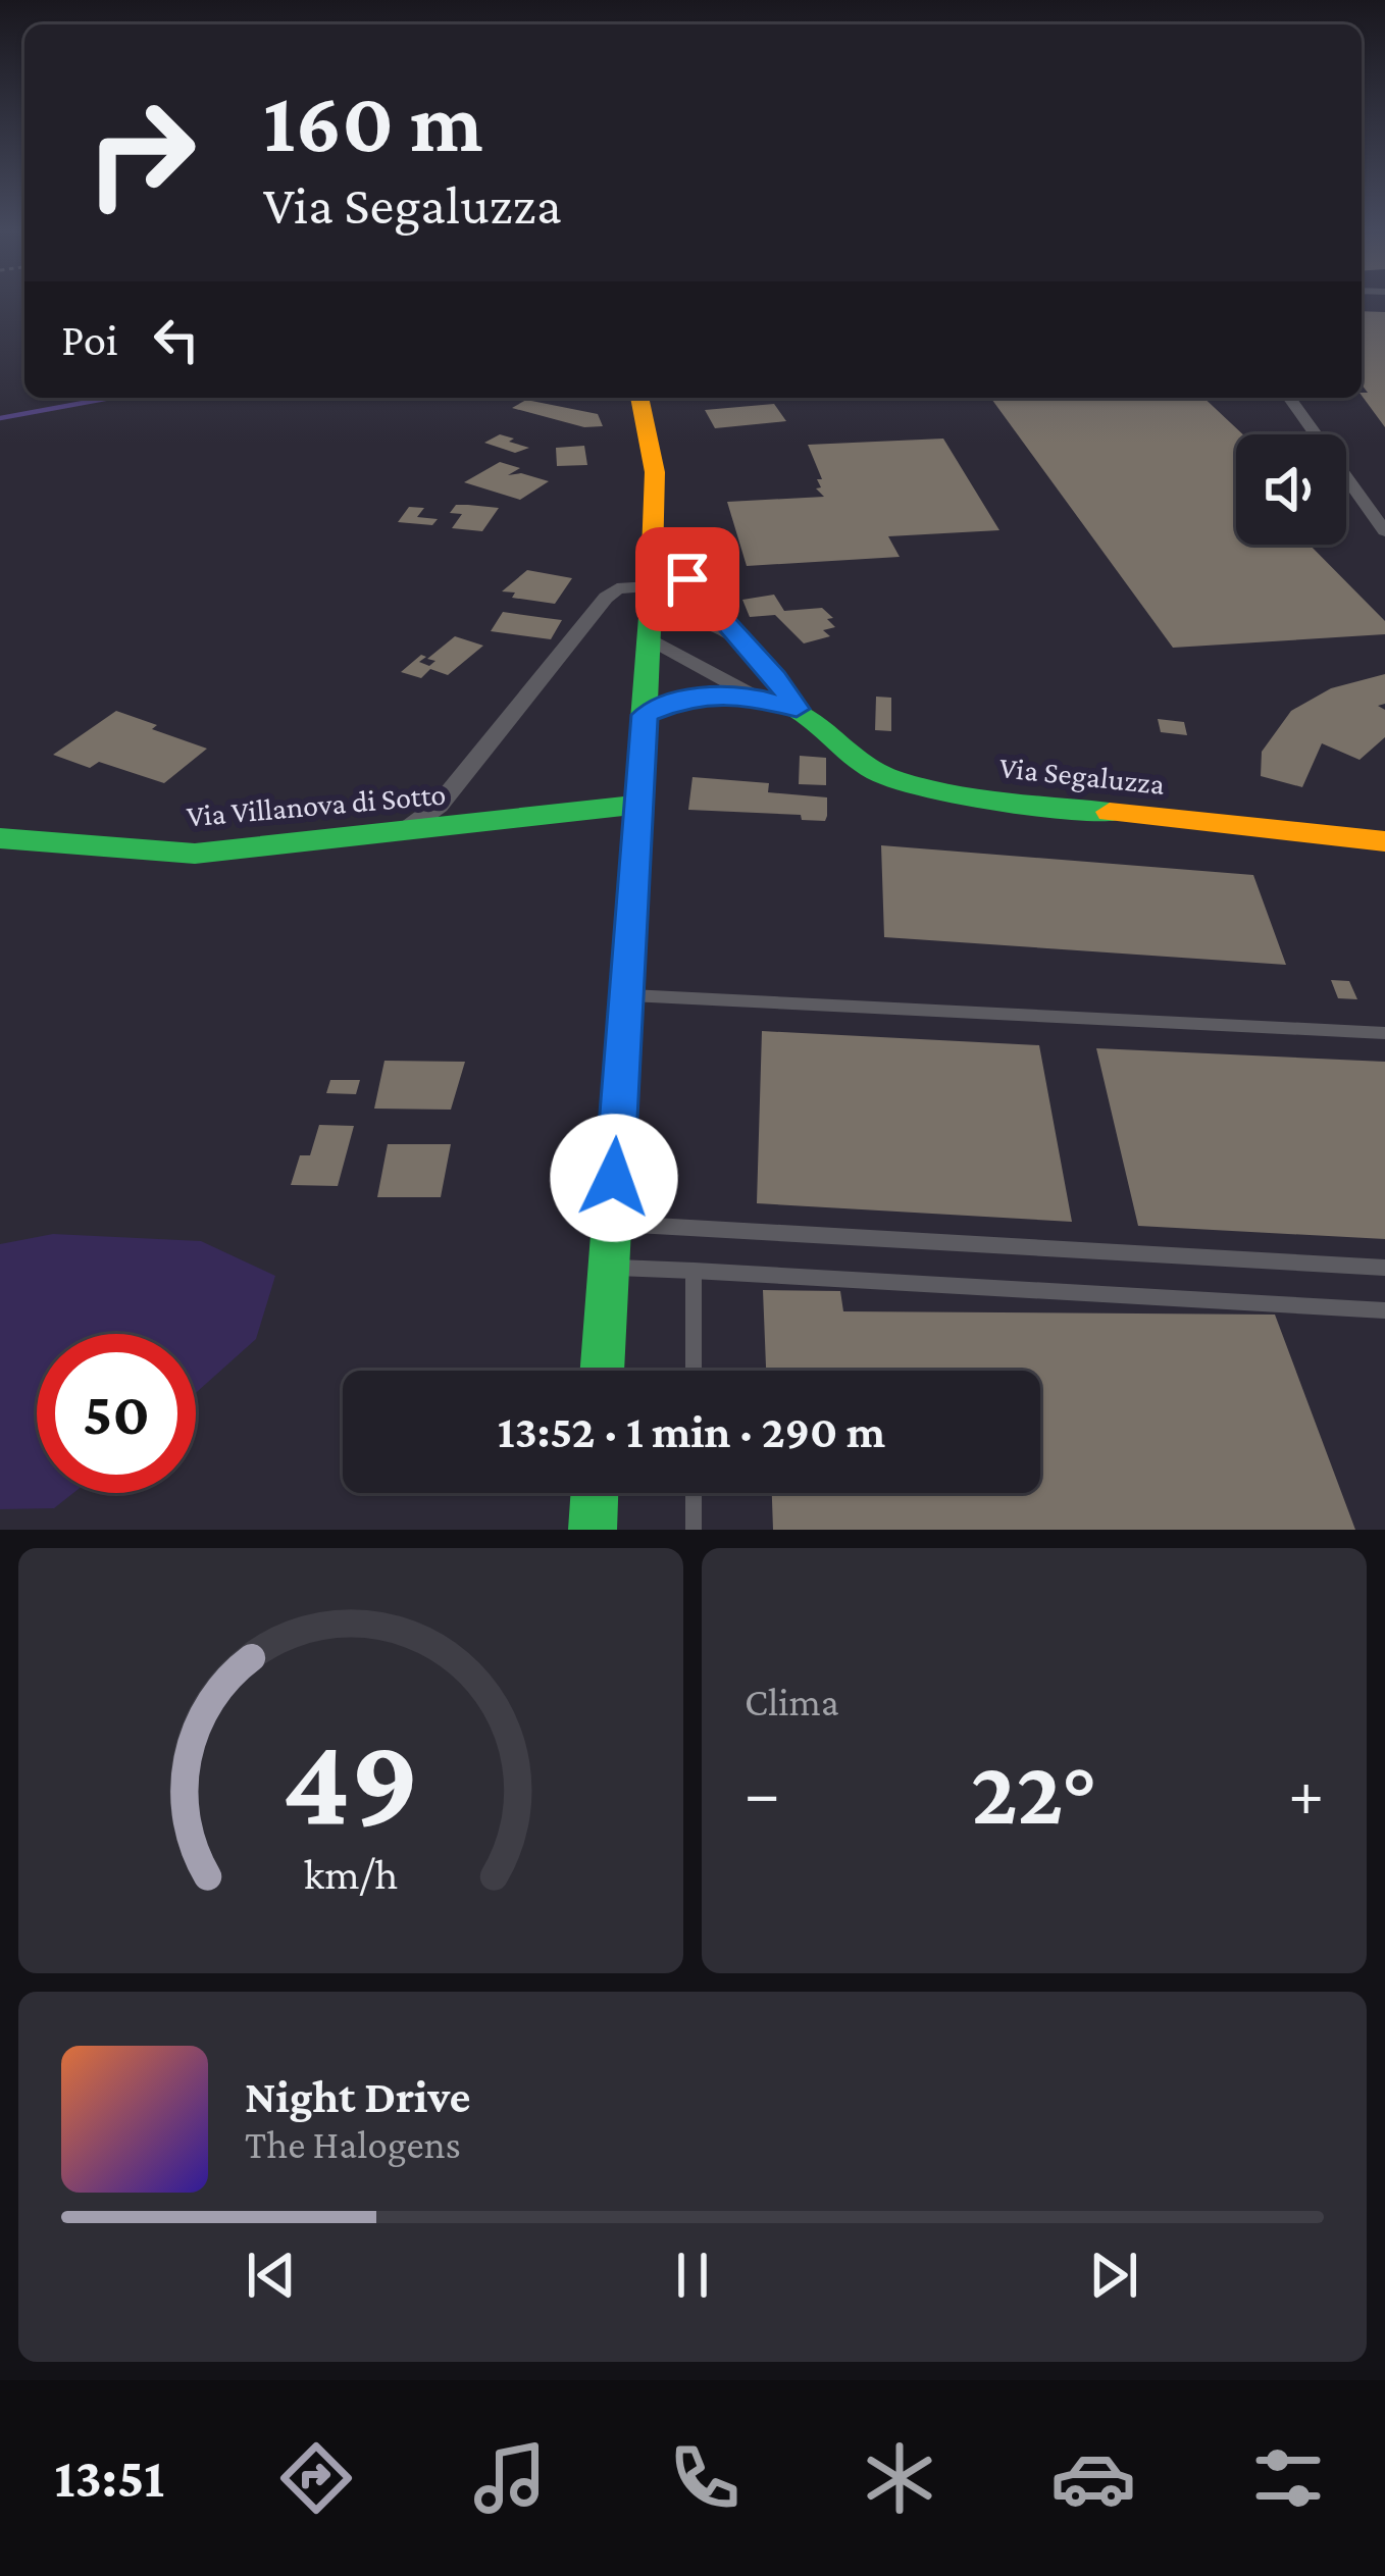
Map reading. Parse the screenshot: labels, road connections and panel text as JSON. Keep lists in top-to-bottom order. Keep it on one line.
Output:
{"streets":{"main road":["Via Segaluzza","Via Villanova di Sotto"]},"page":{"turn":["160 m","Via Segaluzza"],"then":"Poi","limit":"50","trip":"13:52 · 1 min · 290 m","tile":"Clima","heat":["−","22°","+"],"song":["Night Drive","The Halogens"],"tabs":"13:51","gauge":["49","km/h"]}}
